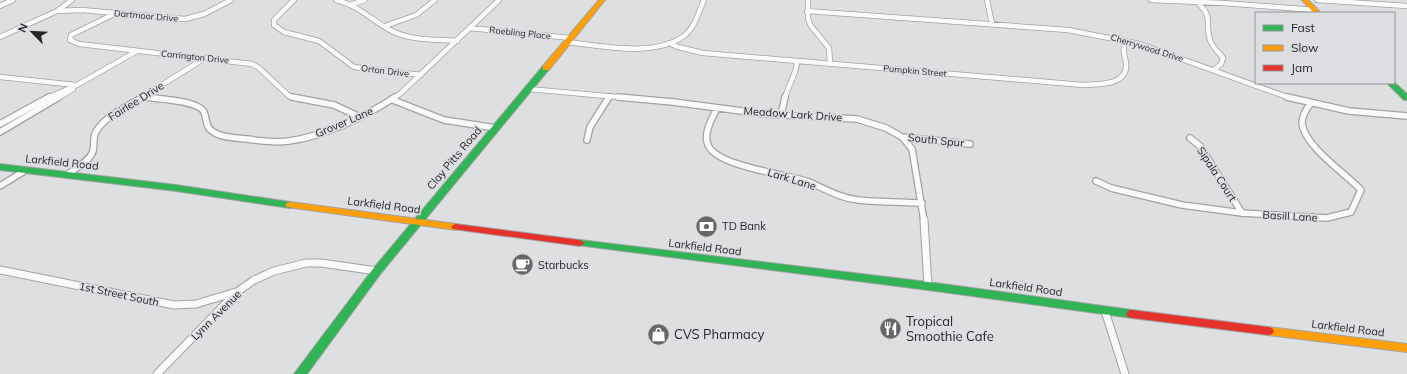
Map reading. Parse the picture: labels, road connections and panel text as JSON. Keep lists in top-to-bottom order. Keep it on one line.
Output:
{"streets":{"main road":["Clay Pitts Road","Larkfield Road"],"street":["Dartmoor Drive","Roebling Place","Cherrywood Drive","Carrington Drive","Orton Drive","Pumpkin Street","Fairlee Drive","Meadow Lark Drive","Grover Lane","South Spur","Sipala Court","Lark Lane","Basill Lane","1st Street South","Lynn Avenue"]},"crossings":[["Dartmoor Drive","Carrington Drive"],["Roebling Place","Pumpkin Street"],["Roebling Place","Grover Lane"],["Roebling Place","Clay Pitts Road"],["Cherrywood Drive","Pumpkin Street"],["Cherrywood Drive","Basill Lane"],["Carrington Drive","Fairlee Drive"],["Carrington Drive","Grover Lane"],["Orton Drive","Grover Lane"],["Fairlee Drive","Grover Lane"],["Fairlee Drive","Larkfield Road"],["Meadow Lark Drive","South Spur"],["Meadow Lark Drive","Clay Pitts Road"],["Meadow Lark Drive","Larkfield Road"],["Meadow Lark Drive","Lark Lane"],["Clay Pitts Road","Larkfield Road"],["Clay Pitts Road","Lynn Avenue"],["Sipala Court","Basill Lane"],["1st Street South","Lynn Avenue"]],"places":{"bank":["TD Bank"],"cafe":["Starbucks"],"restaurant":["Tropical Smoothie Cafe"],"shop":["CVS Pharmacy"]},"legend":["Fast","Slow","Jam"],"north":"top left"}
